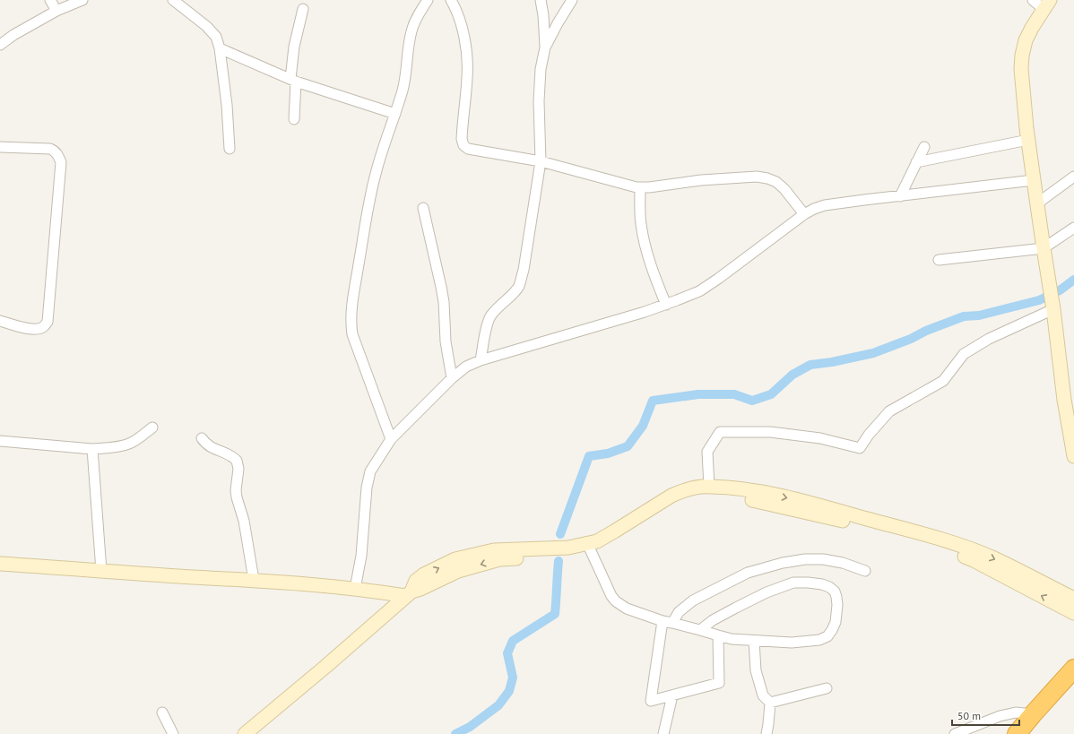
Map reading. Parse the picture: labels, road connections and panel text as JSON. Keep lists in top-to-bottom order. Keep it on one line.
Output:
{"scale_bar":"50 m"}
